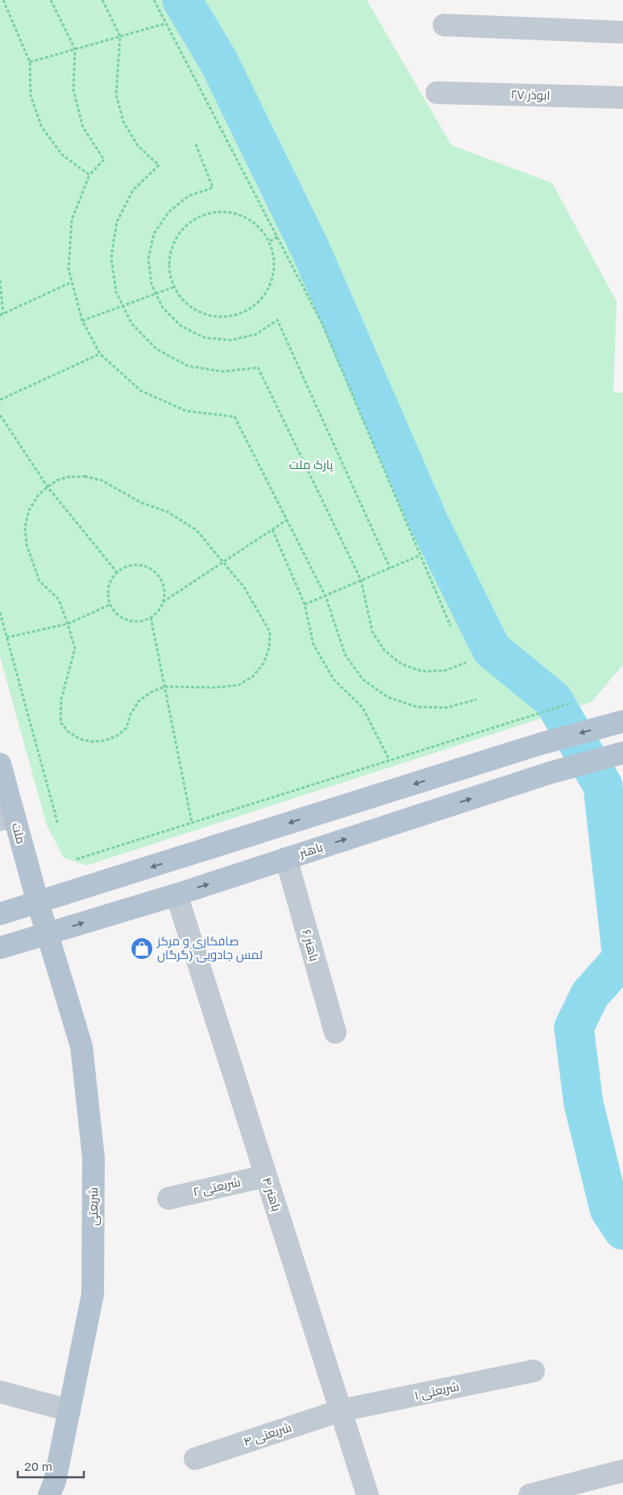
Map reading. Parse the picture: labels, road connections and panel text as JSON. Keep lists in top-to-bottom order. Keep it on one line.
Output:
{"streets":{"main road":["ملت","باهنر","شریعتی"],"street":["ابوذر ۲۷","۶ باهنر","۲ شریعتی","۴ باهنر","۱ شریعتی","۴ شریعتی"]},"crossings":[["ملت","باهنر"],["ملت","شریعتی"],["باهنر","۶ باهنر"],["باهنر","۴ باهنر"],["باهنر","شریعتی"],["۲ شریعتی","۴ باهنر"],["۴ باهنر","۱ شریعتی"],["۴ باهنر","۴ شریعتی"],["۱ شریعتی","۴ شریعتی"]],"parks":["پارک ملت"],"places":{"shop":["صافکاری و مرکز لمس جادویی (گرگان"]},"scale_bar":"20 m"}
